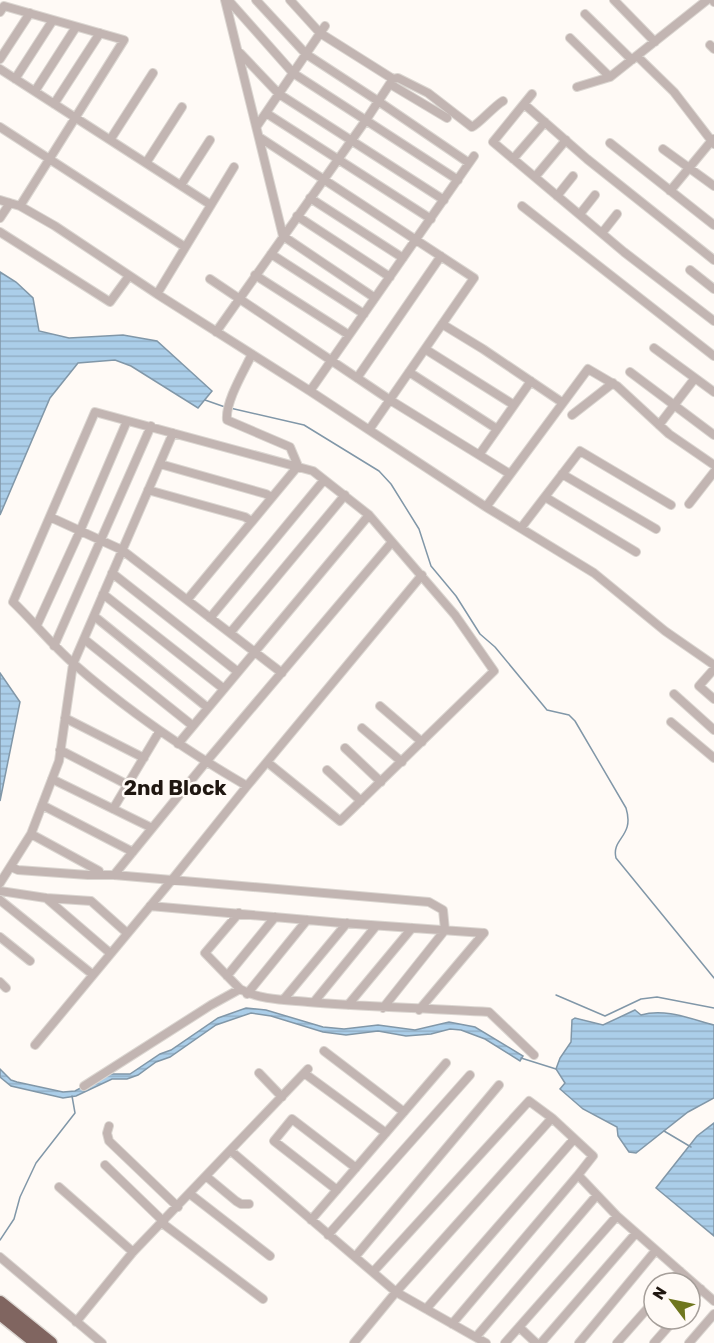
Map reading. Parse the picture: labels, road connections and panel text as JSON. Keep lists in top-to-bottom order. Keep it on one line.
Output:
{"districts":["2nd Block"],"north":"top left"}
